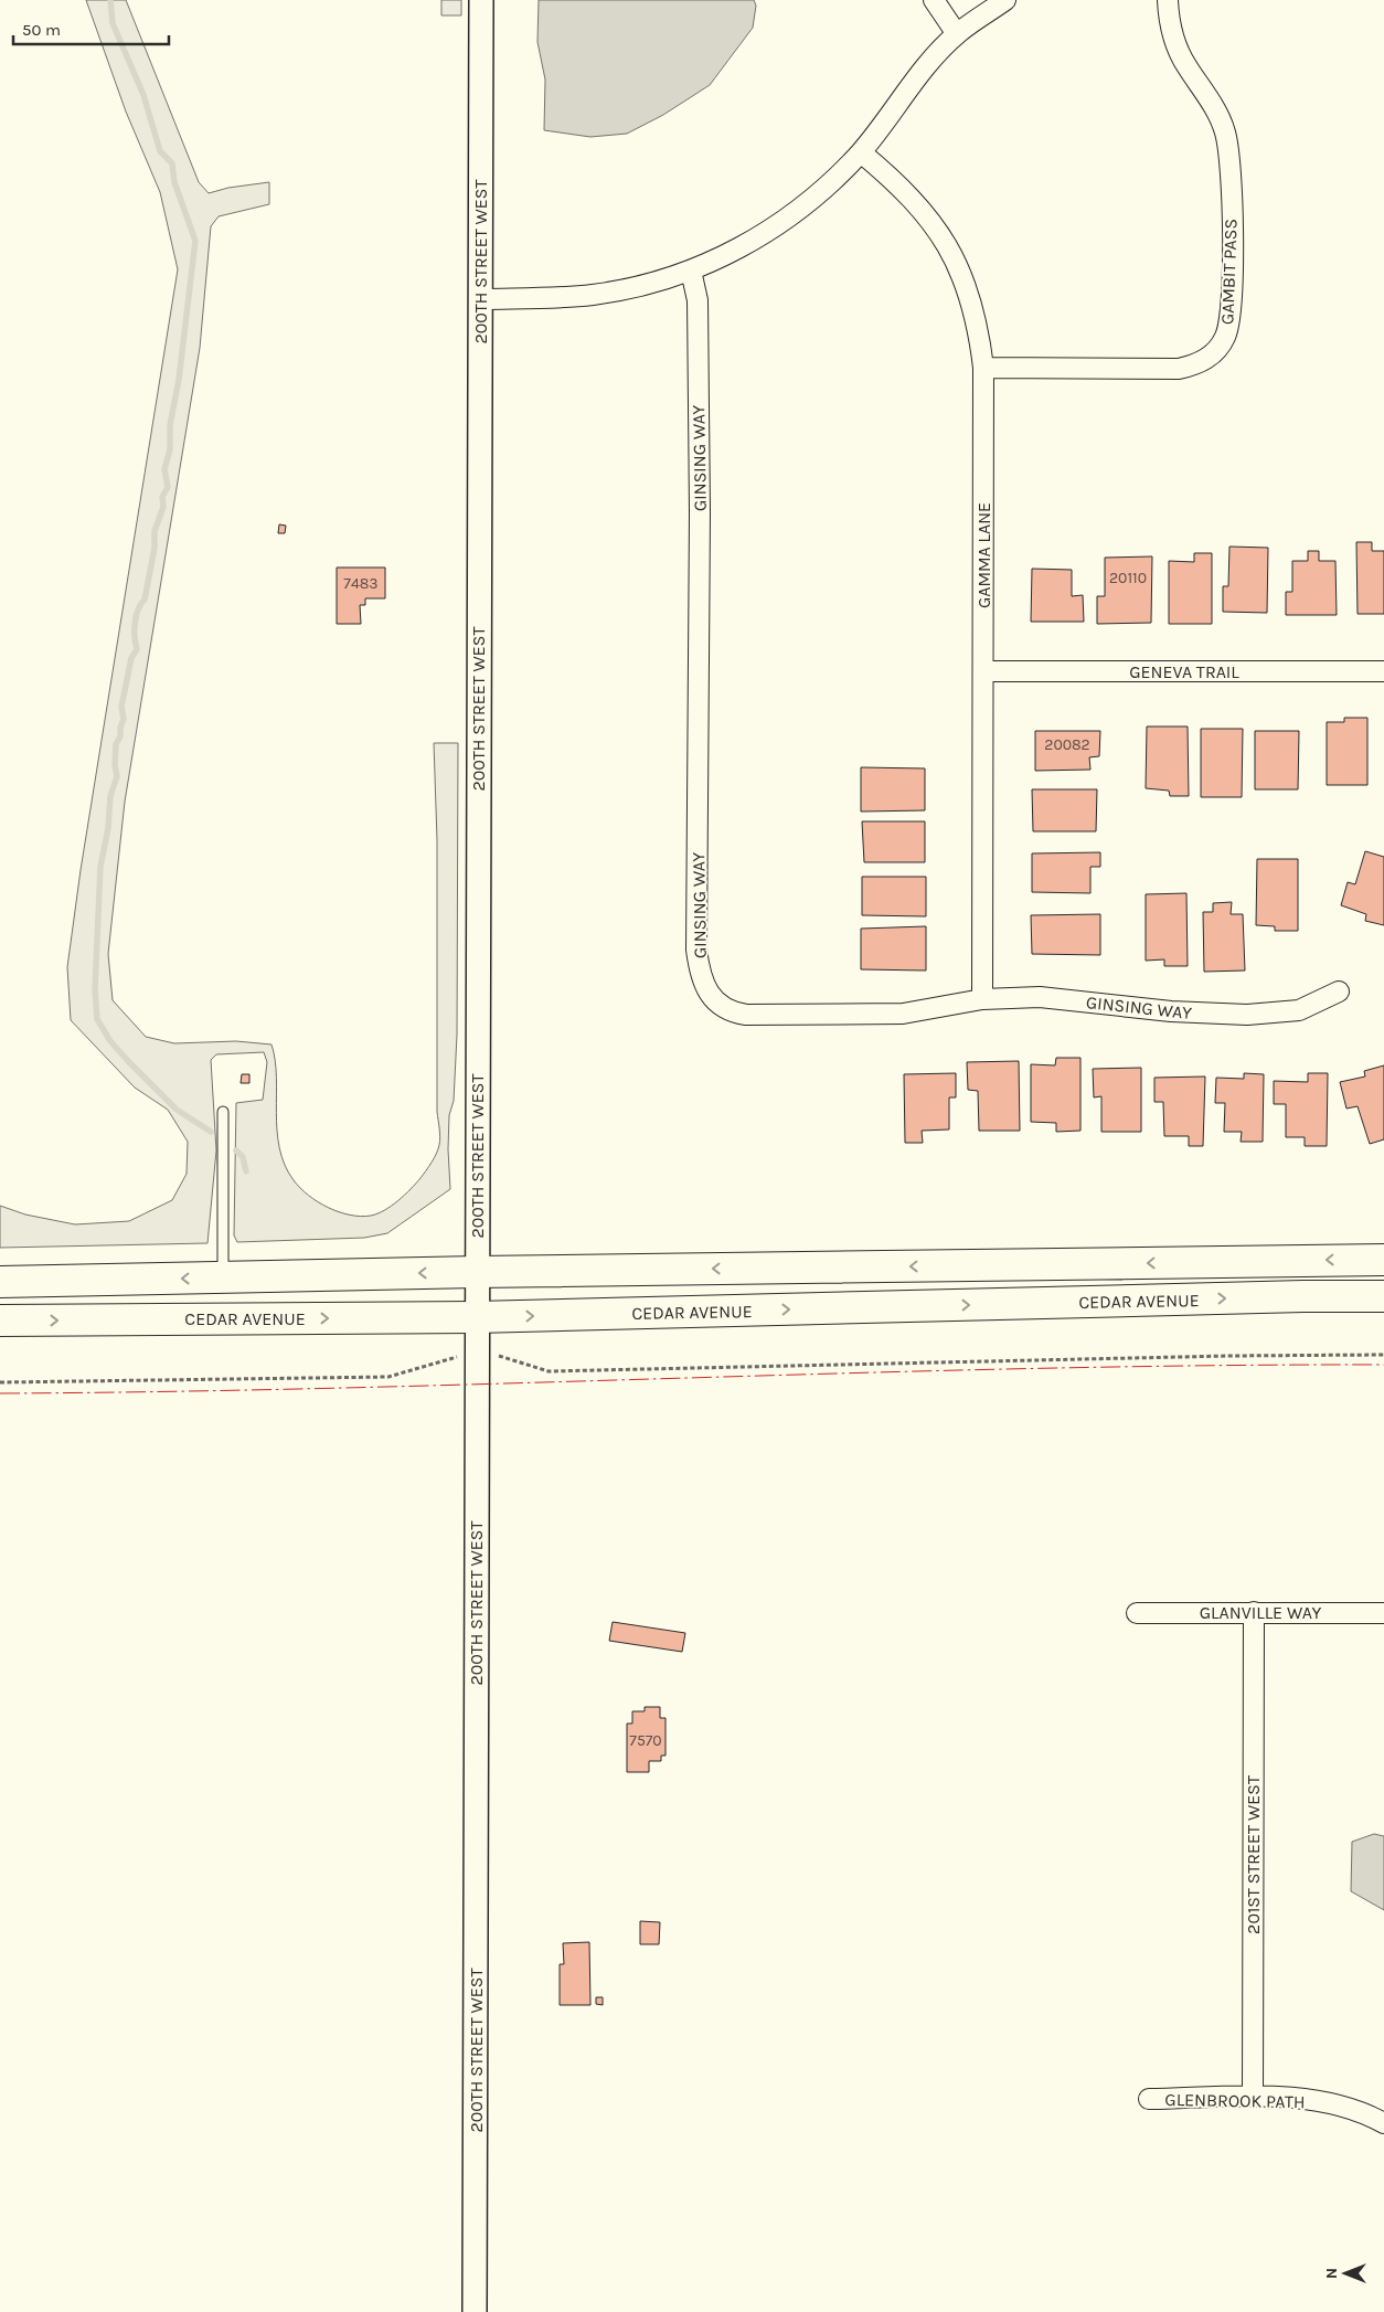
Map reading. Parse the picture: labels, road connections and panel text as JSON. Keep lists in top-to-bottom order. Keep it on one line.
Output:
{"streets":{"main road":["CEDAR AVENUE"],"street":["200TH STREET WEST","GAMBIT PASS","GINSING WAY","GAMMA LANE","GENEVA TRAIL","GLANVILLE WAY","201ST STREET WEST","GLENBROOK PATH"]},"crossings":[["200TH STREET WEST","CEDAR AVENUE"],["GAMBIT PASS","GAMMA LANE"],["GINSING WAY","GAMMA LANE"],["GAMMA LANE","GENEVA TRAIL"],["GLANVILLE WAY","201ST STREET WEST"],["201ST STREET WEST","GLENBROOK PATH"]],"house_numbers":["20110","7483","20082","7570"],"scale_bar":"50 m","north":"left"}
